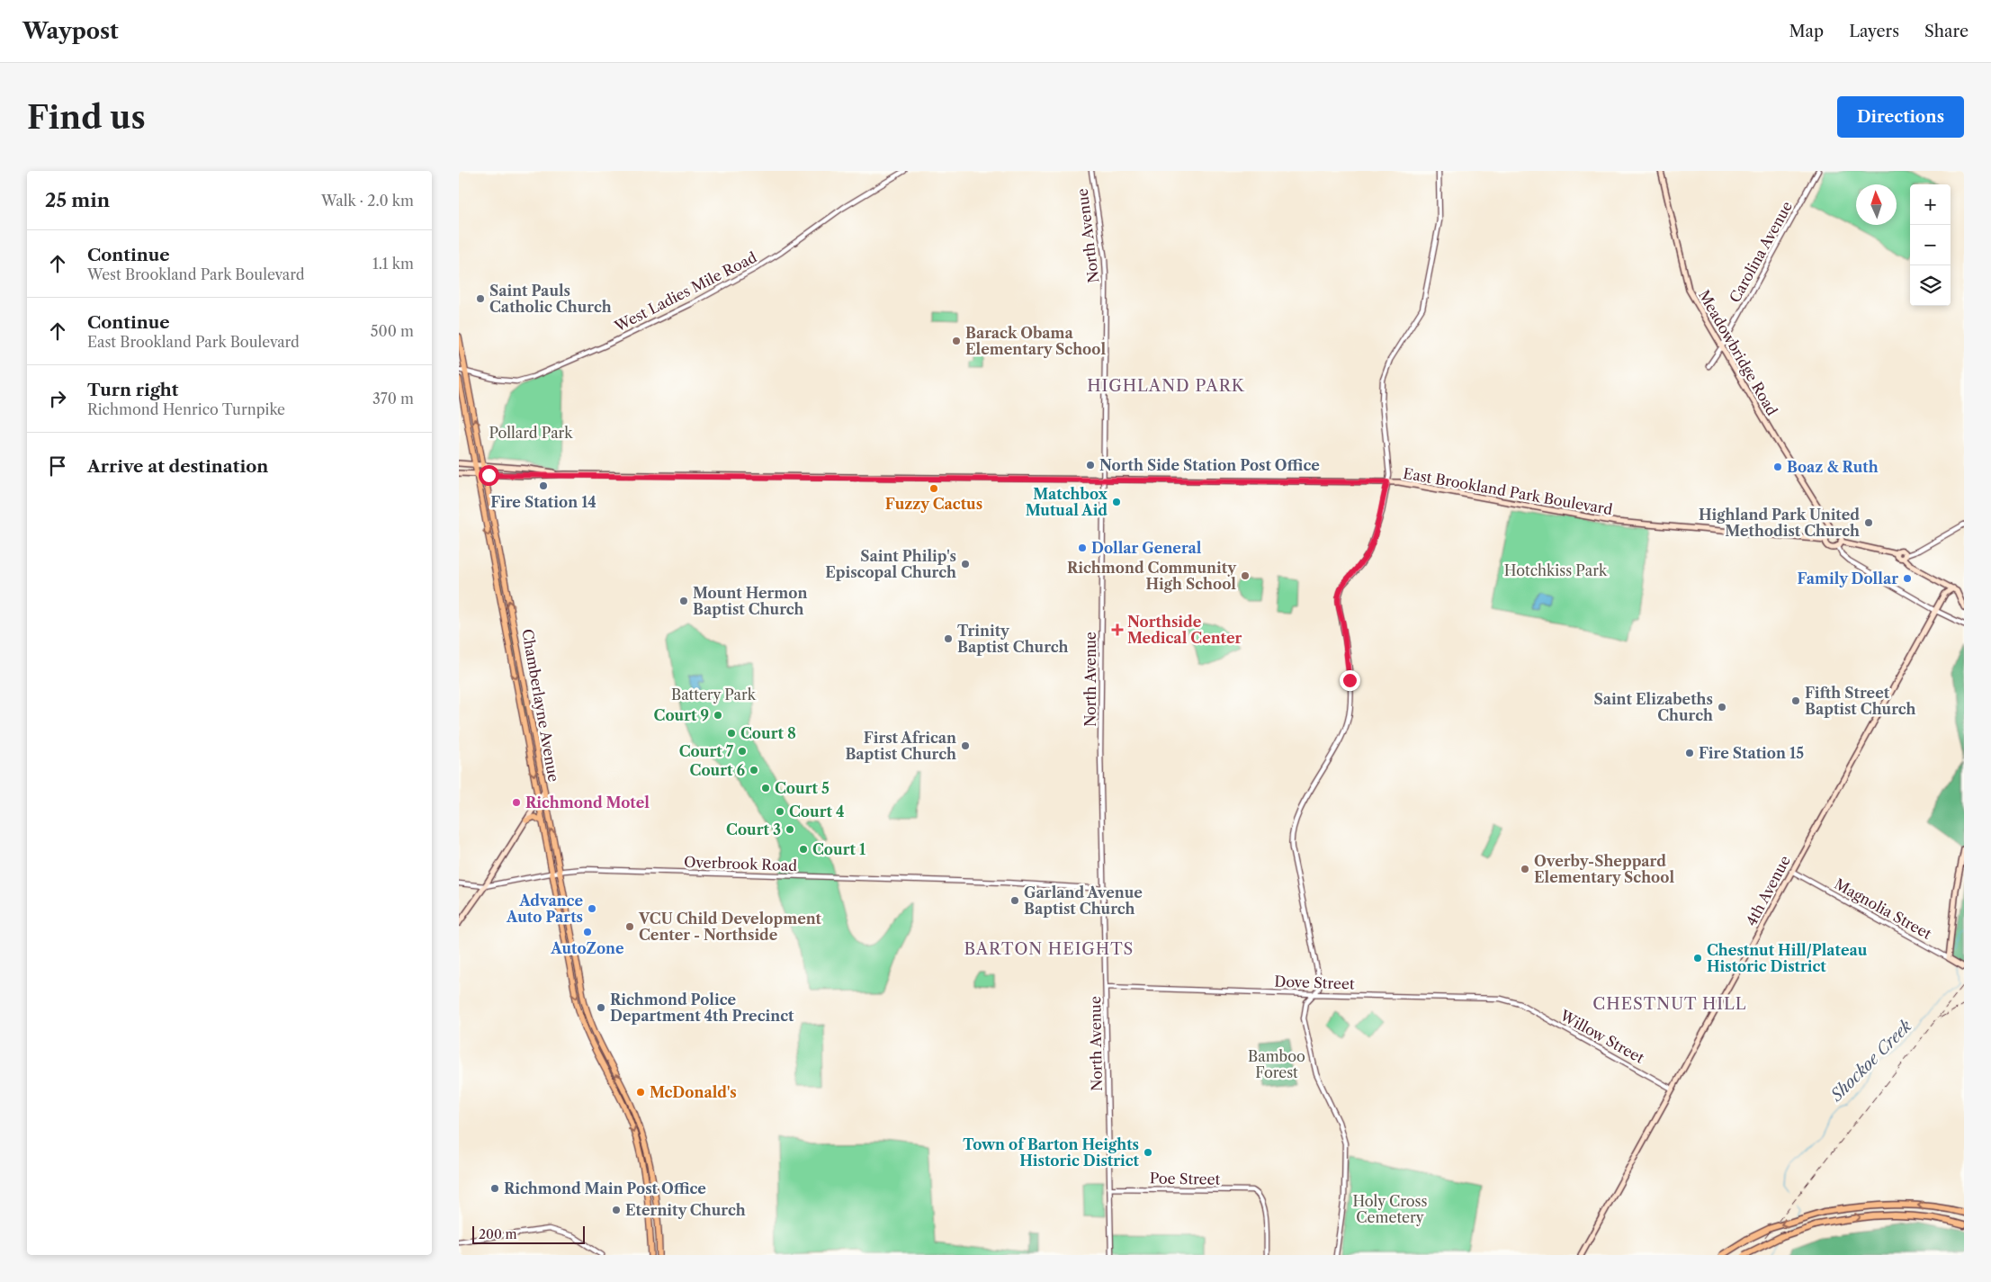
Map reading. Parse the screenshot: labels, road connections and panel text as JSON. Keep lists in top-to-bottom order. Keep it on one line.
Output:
{"streets":{"main road":["Meadowbridge Road","East Brookland Park Boulevard","Chamberlayne Avenue","4th Avenue","Magnolia Street"],"street":["North Avenue","Carolina Avenue","West Ladies Mile Road","Overbrook Road","Dove Street","Willow Street","Poe Street"]},"crossings":[["North Avenue","East Brookland Park Boulevard"],["North Avenue","Overbrook Road"],["North Avenue","Dove Street"],["North Avenue","Poe Street"],["Carolina Avenue","Meadowbridge Road"],["West Ladies Mile Road","Chamberlayne Avenue"],["Meadowbridge Road","East Brookland Park Boulevard"],["Chamberlayne Avenue","Overbrook Road"],["4th Avenue","Magnolia Street"],["4th Avenue","Willow Street"],["Dove Street","Willow Street"]],"districts":["HIGHLAND PARK","BARTON HEIGHTS","CHESTNUT HILL"],"water":["Shockoe Creek"],"parks":["Pollard Park","Hotchkiss Park","Battery Park","Bamboo Forest","Holy Cross Cemetery"],"places":{"other":["Saint Pauls Catholic Church","Barack Obama Elementary School","North Side Station Post Office","Boaz & Ruth","Fire Station 14","Fuzzy Cactus","Matchbox Mutual Aid","Highland Park United Methodist Church","Dollar General","Saint Philip's Episcopal Church","Richmond Community High School","Family Dollar","Mount Hermon Baptist Church","Trinity Baptist Church","Fifth Street Baptist Church","Saint Elizabeths Church","Court 9","Court 8","First African Baptist Church","Court 7","Fire Station 15","Court 6","Court 5","Richmond Motel","Court 4","Court 3","Court 1","Overby-Sheppard Elementary School","Garland Avenue Baptist Church","Advance Auto Parts","VCU Child Development Center - Northside","AutoZone","Chestnut Hill/Plateau Historic District","Richmond Police Department 4th Precinct","McDonald's","Town of Barton Heights Historic District","Richmond Main Post Office","Eternity Church"],"health":["Northside Medical Center"]},"scale_bar":"200 m","north":"top","page":{"header":"Waypost","nav":["Map","Layers","Share"],"buttons":"Directions","title":"Find us","heading":["25 min","Walk · 2.0 km"],"map_buttons":["+","−"],"list":[["Continue","West Brookland Park Boulevard","1.1 km"],["Continue","East Brookland Park Boulevard","500 m"],["Turn right","Richmond Henrico Turnpike","370 m"],"Arrive at destination"],"scale":"200 m"}}
